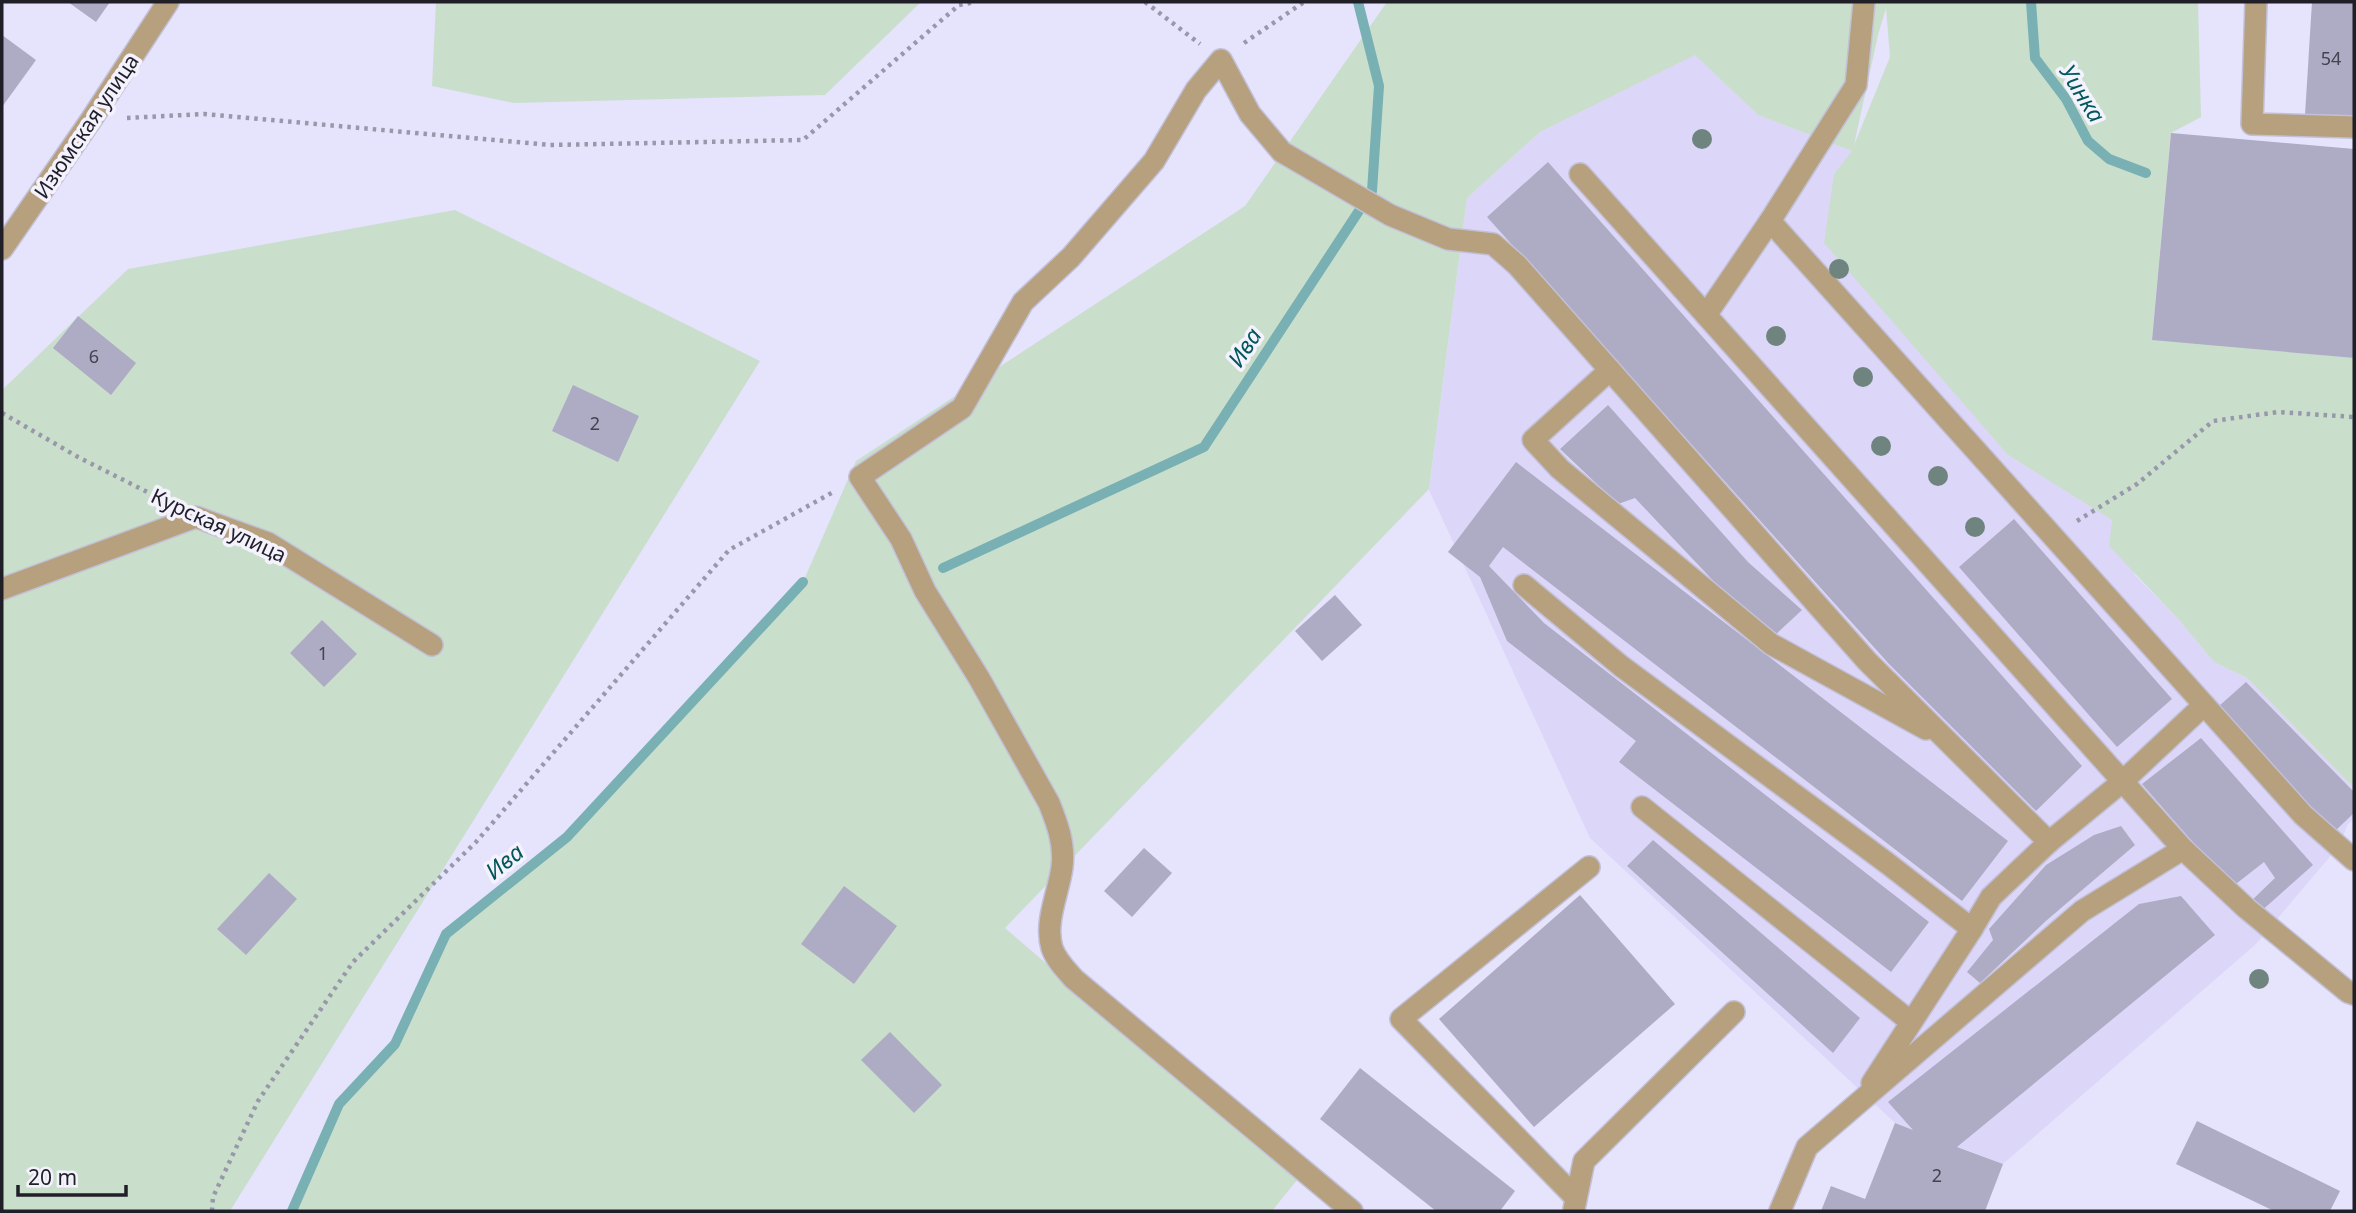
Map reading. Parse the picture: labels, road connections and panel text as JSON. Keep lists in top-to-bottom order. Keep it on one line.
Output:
{"streets":{"street":["Изюмская улица","Курская улица"]},"water":["Уинка","Ива"],"house_numbers":["54","6","2","1","2"],"scale_bar":"20 m"}
